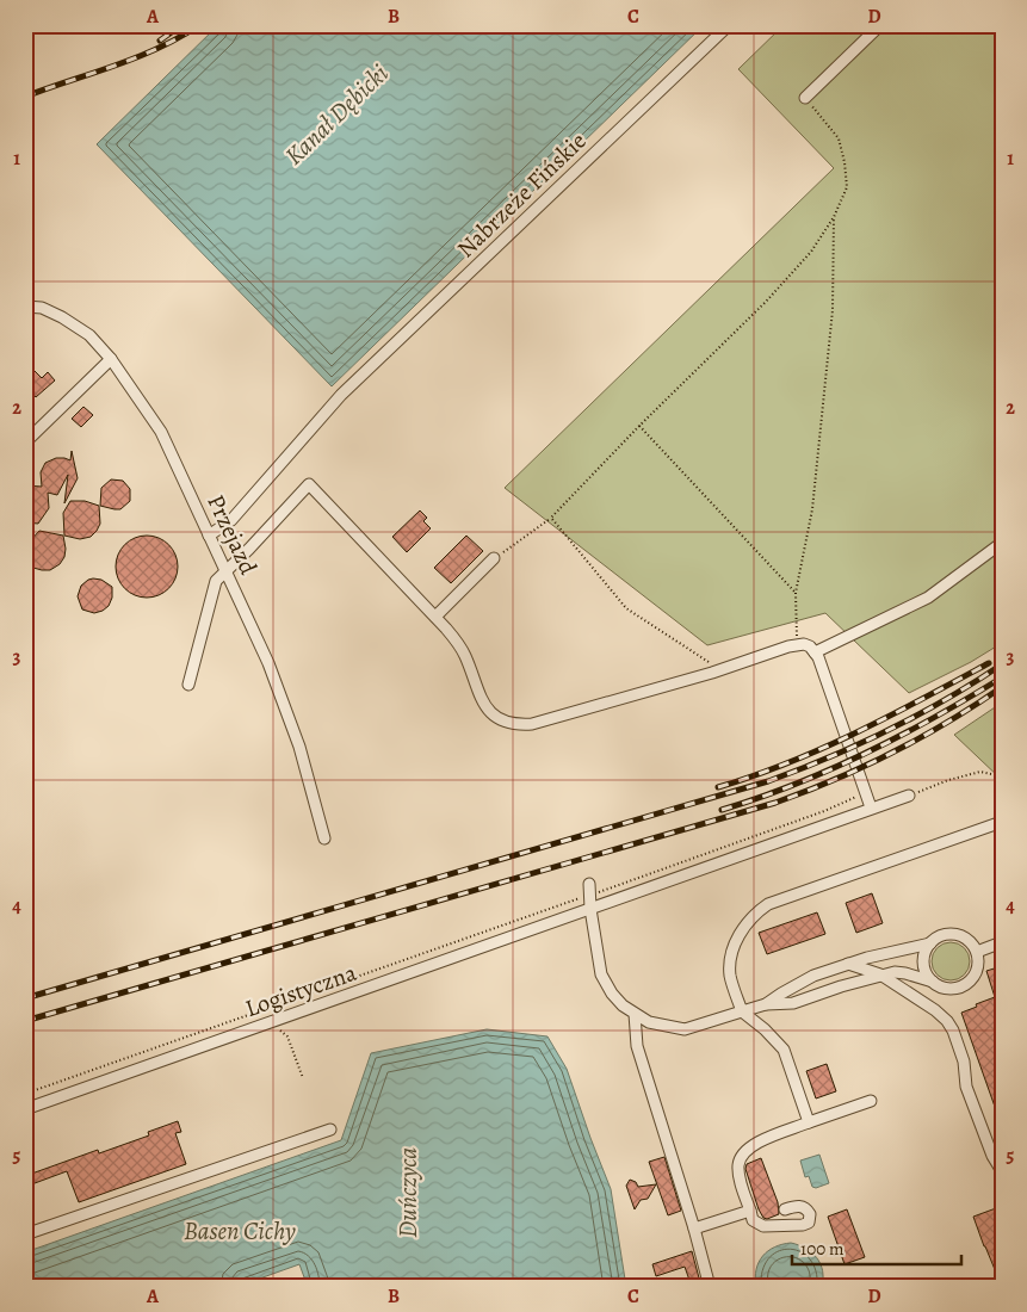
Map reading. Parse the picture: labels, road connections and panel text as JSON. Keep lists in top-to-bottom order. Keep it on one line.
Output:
{"streets":{"street":["Nabrzeże Fińskie","Przejazd","Logistyczna"]},"crossings":[["Nabrzeże Fińskie","Przejazd"]],"water":["Kanał Dębicki","Duńczyca","Basen Cichy"],"scale_bar":"100 m","grid":{"columns":["A","B","C","D"],"rows":["1","2","3","4","5"]}}
